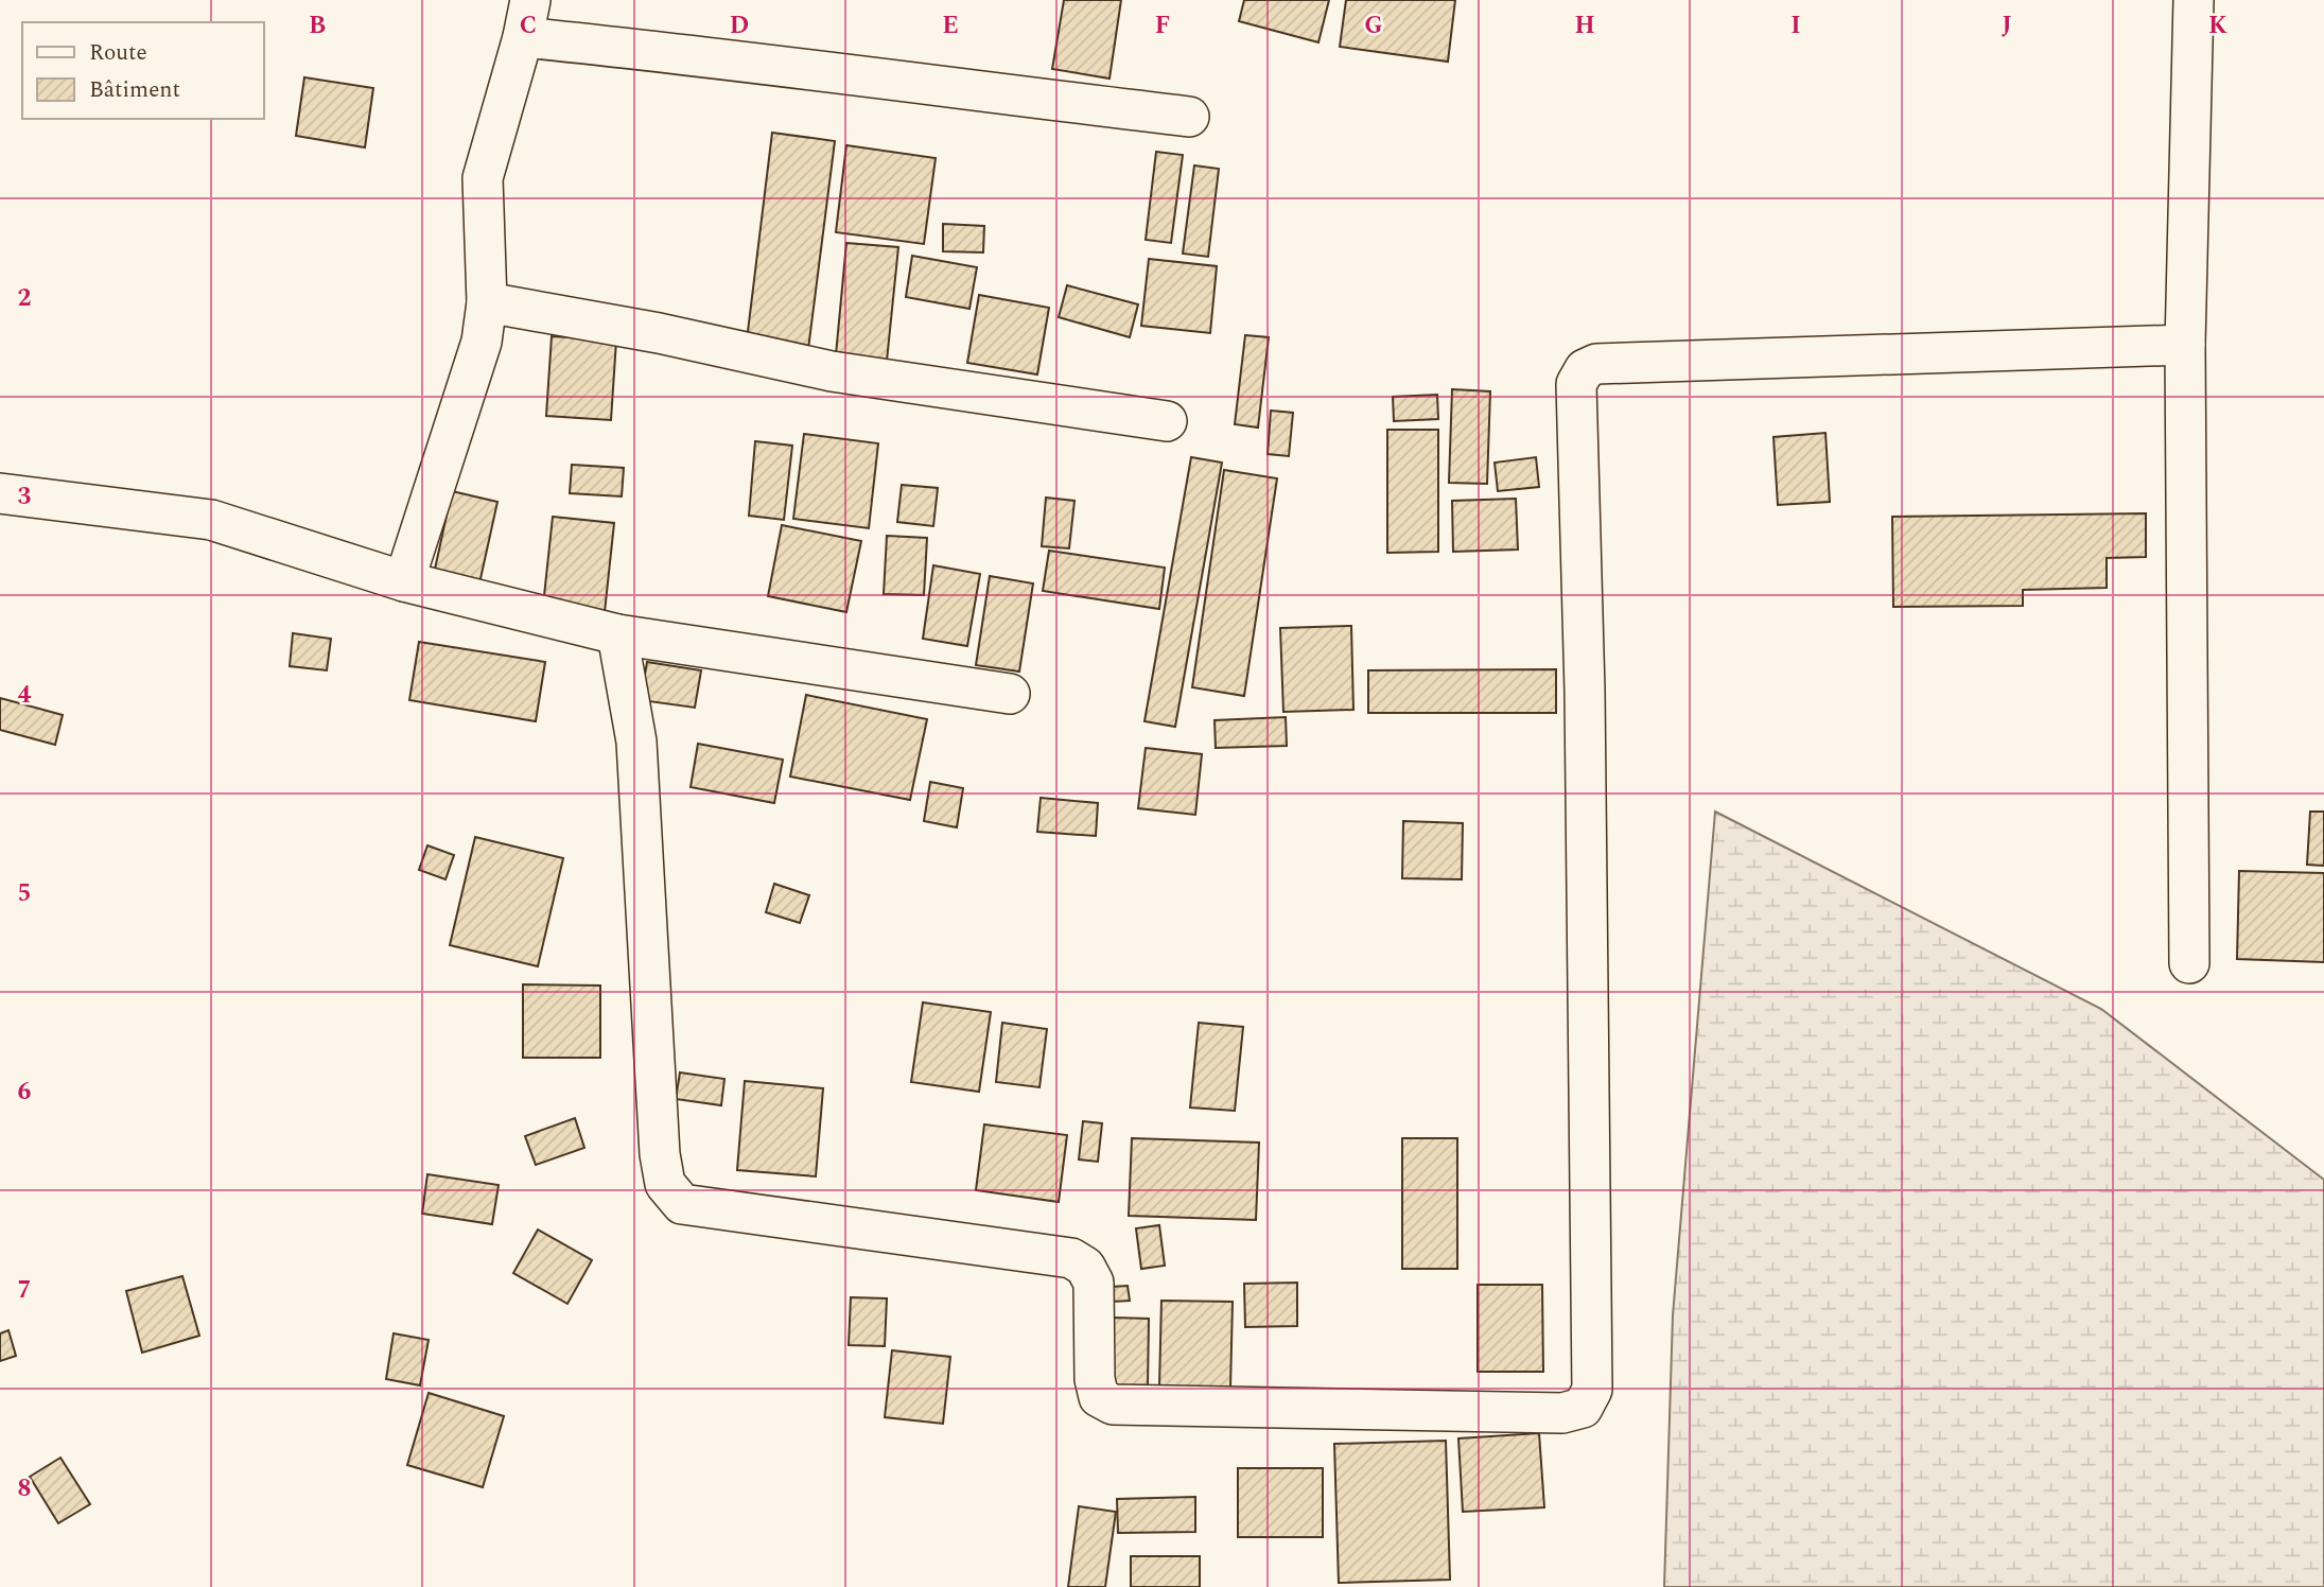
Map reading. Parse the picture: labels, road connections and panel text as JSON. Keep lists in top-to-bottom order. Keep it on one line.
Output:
{"legend":["Route","Bâtiment"],"grid":{"columns":["B","C","D","E","F","G","H","I","J","K"],"rows":["2","3","4","5","6","7","8"]}}
